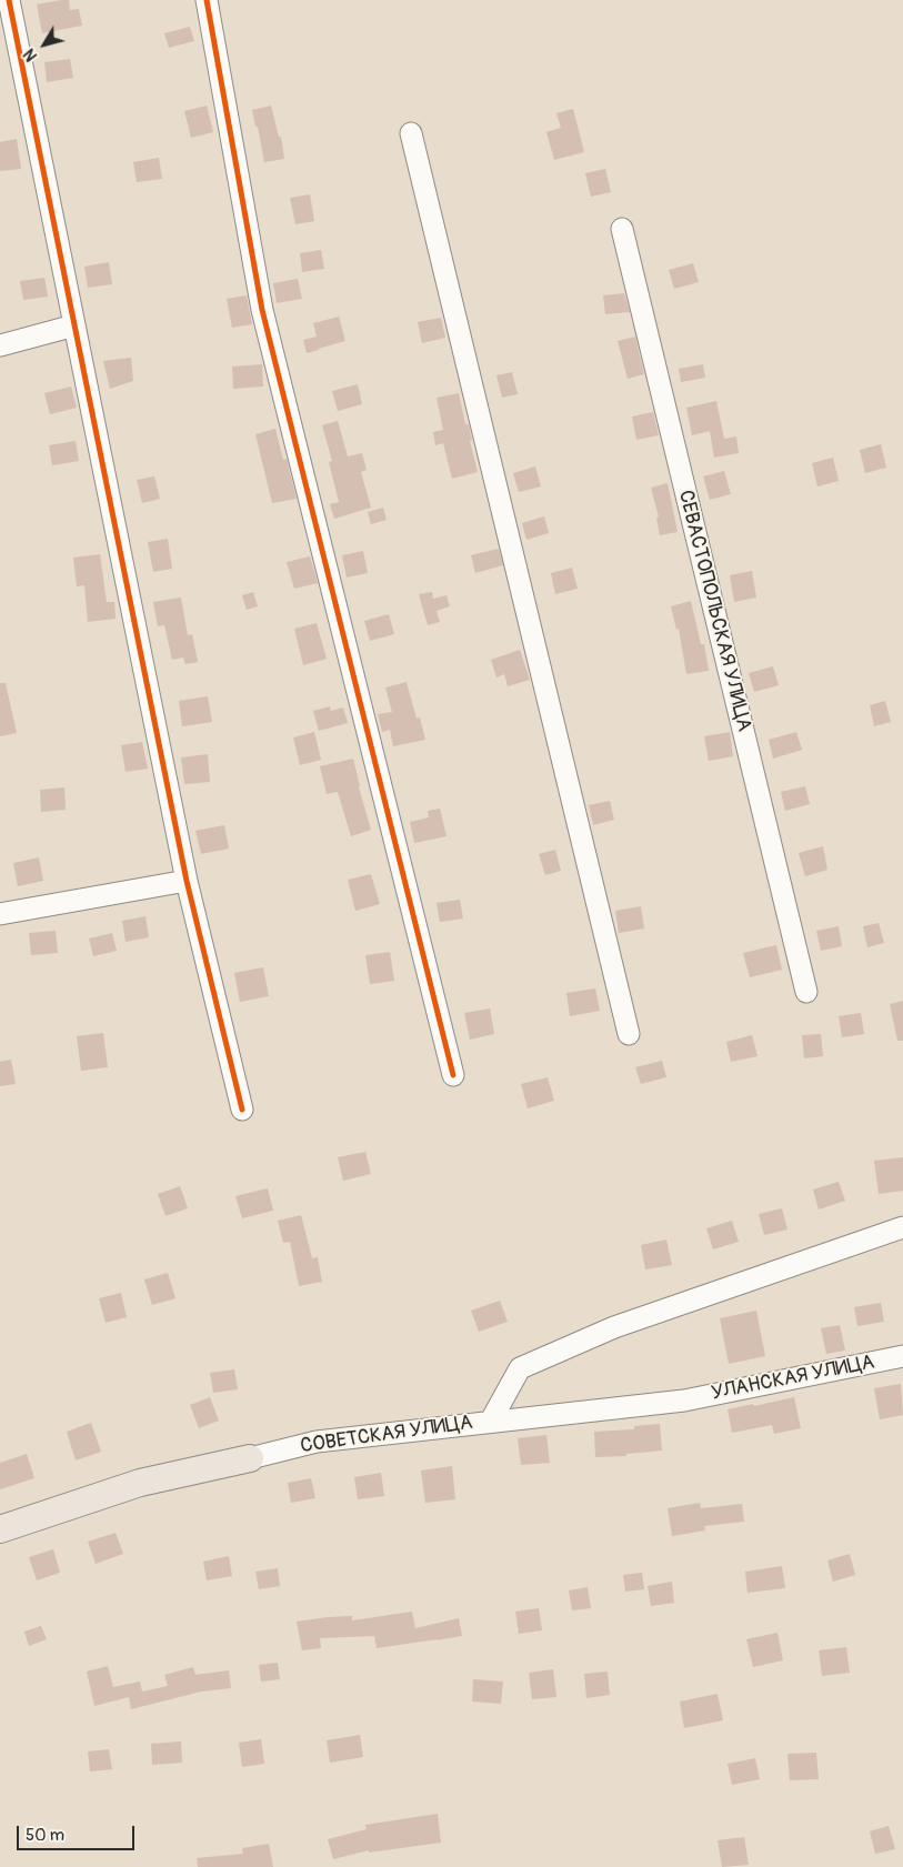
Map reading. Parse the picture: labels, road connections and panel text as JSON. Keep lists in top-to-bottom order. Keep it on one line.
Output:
{"streets":{"main road":["СОВЕТСКАЯ УЛИЦА"],"street":["СЕВАСТОПОЛЬСКАЯ УЛИЦА","УЛАНСКАЯ УЛИЦА"]},"crossings":[["УЛАНСКАЯ УЛИЦА","СОВЕТСКАЯ УЛИЦА"]],"scale_bar":"50 m","north":"bottom left"}
